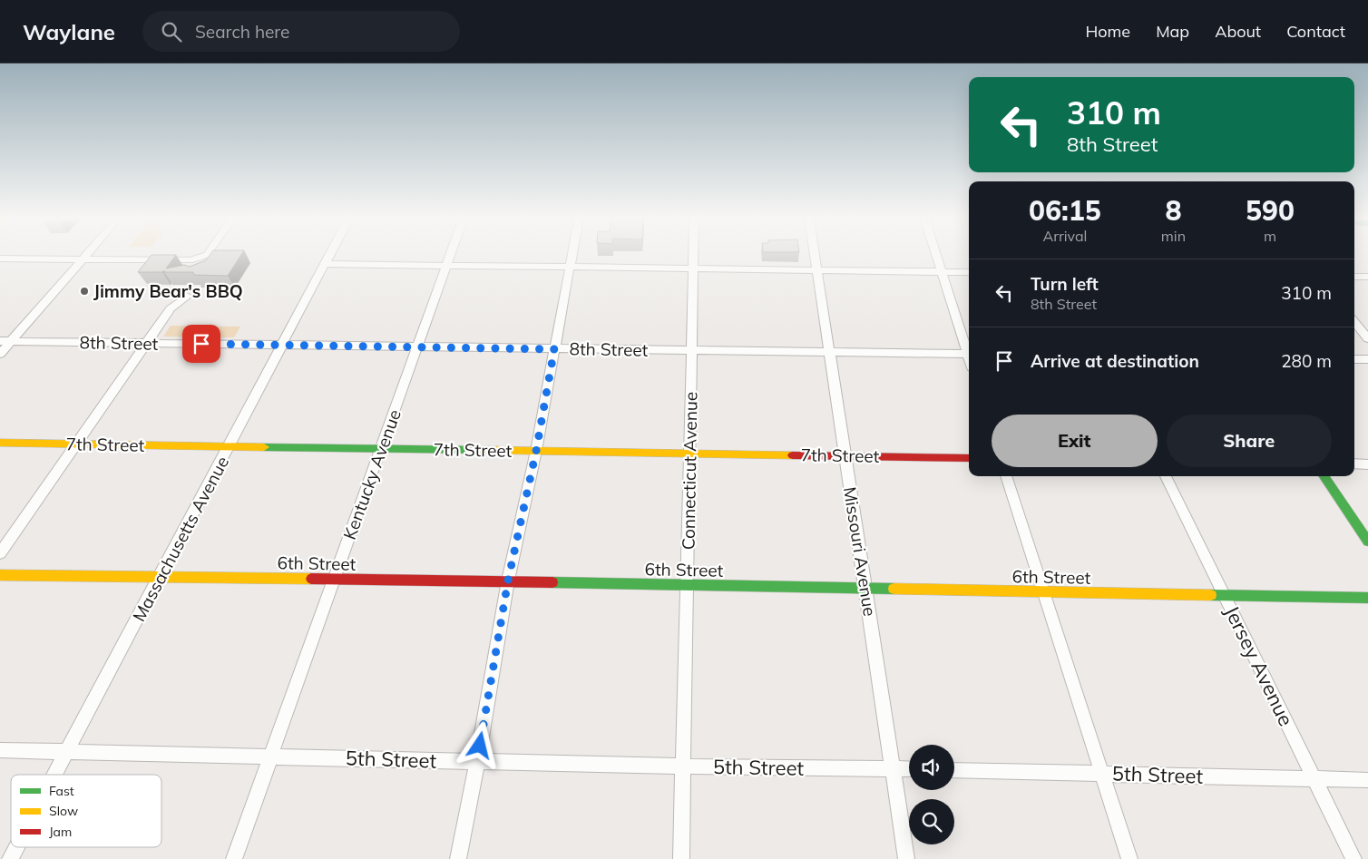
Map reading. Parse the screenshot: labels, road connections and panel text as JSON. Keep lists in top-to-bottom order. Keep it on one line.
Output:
{"streets":{"street":["8th Street","7th Street","Connecticut Avenue","Kentucky Avenue","Massachusetts Avenue","Missouri Avenue","6th Street","Jersey Avenue","5th Street"]},"crossings":[["8th Street","Connecticut Avenue"],["8th Street","Kentucky Avenue"],["8th Street","Massachusetts Avenue"],["8th Street","Missouri Avenue"],["7th Street","Connecticut Avenue"],["7th Street","Kentucky Avenue"],["7th Street","Massachusetts Avenue"],["7th Street","Missouri Avenue"],["Connecticut Avenue","6th Street"],["Connecticut Avenue","5th Street"],["Kentucky Avenue","6th Street"],["Kentucky Avenue","5th Street"],["Massachusetts Avenue","6th Street"],["Massachusetts Avenue","5th Street"],["Missouri Avenue","6th Street"],["Missouri Avenue","5th Street"],["6th Street","Jersey Avenue"],["Jersey Avenue","5th Street"]],"places":["Jimmy Bear's BBQ"],"legend":["Fast","Slow","Jam"],"page":{"header":"Waylane","search":"Search here","nav":["Home","Map","About","Contact"],"turn":["310 m","8th Street"],"eta":["06:15","Arrival","8","min","590","m"],"list":[{"name":"Turn left","note":"8th Street","value":"310 m"},{"name":"Arrive at destination","value":"280 m"}],"buttons":["Exit","Share"]}}
